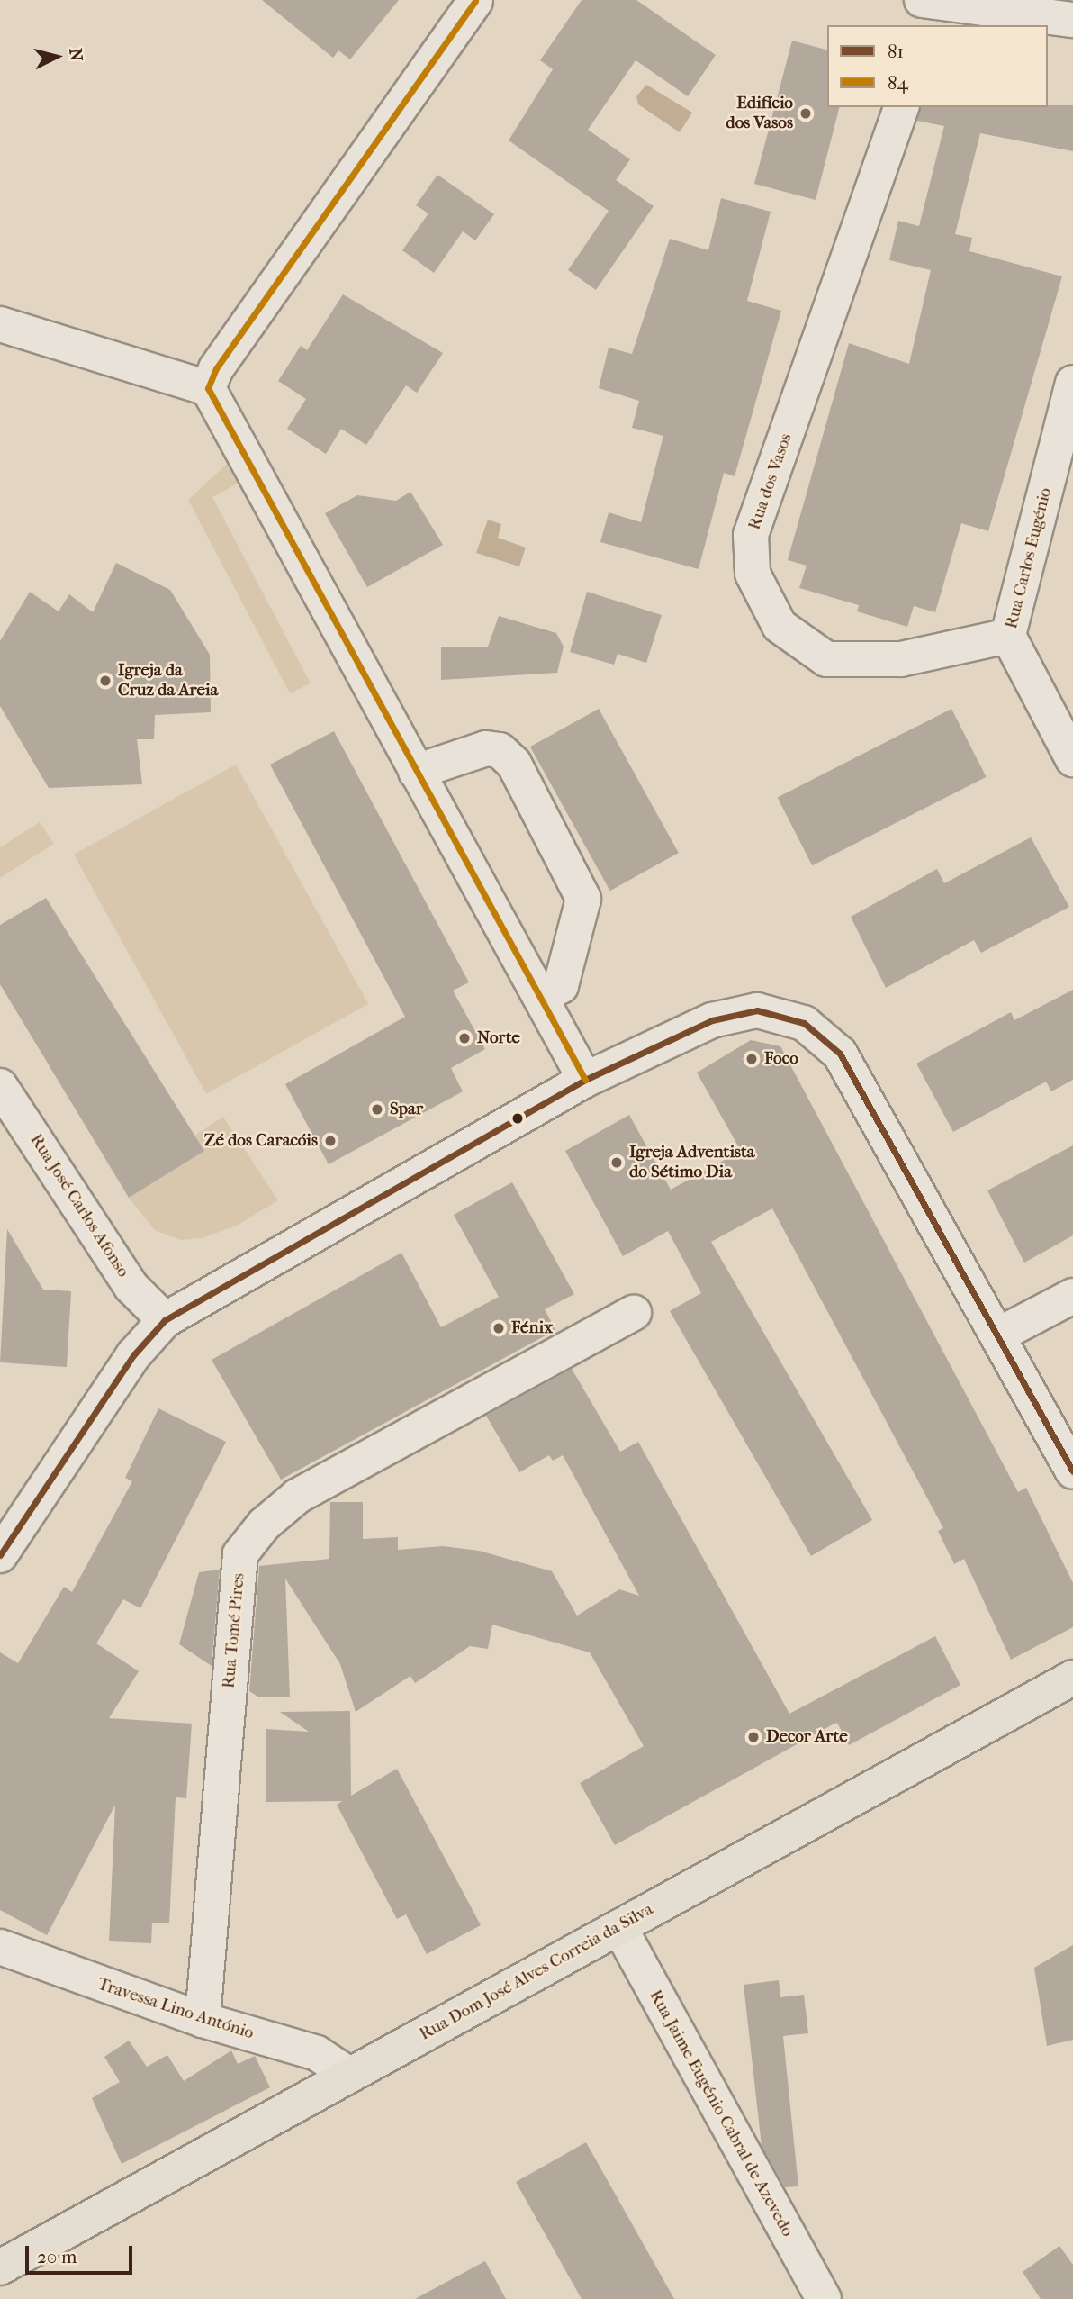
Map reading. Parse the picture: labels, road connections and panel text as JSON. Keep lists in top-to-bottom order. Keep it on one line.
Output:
{"streets":{"main road":["Rua Dom José Alves Correia da Silva"],"street":["Rua dos Vasos","Rua Carlos Eugénio","Rua José Carlos Afonso","Rua Tomé Pires","Travessa Lino António","Rua Jaime Eugénio Cabral de Azevedo"]},"crossings":[["Rua dos Vasos","Rua Carlos Eugénio"],["Rua Tomé Pires","Travessa Lino António"],["Rua Dom José Alves Correia da Silva","Travessa Lino António"],["Rua Dom José Alves Correia da Silva","Rua Jaime Eugénio Cabral de Azevedo"]],"places":["Edifício dos Vasos","Igreja da Cruz da Areia","Norte","Foco","Spar","Zé dos Caracóis","Igreja Adventista do Sétimo Dia","Fénix","Decor Arte"],"lines":["transit line 84","transit line 81"],"legend":["81","84"],"scale_bar":"20 m","north":"right"}
